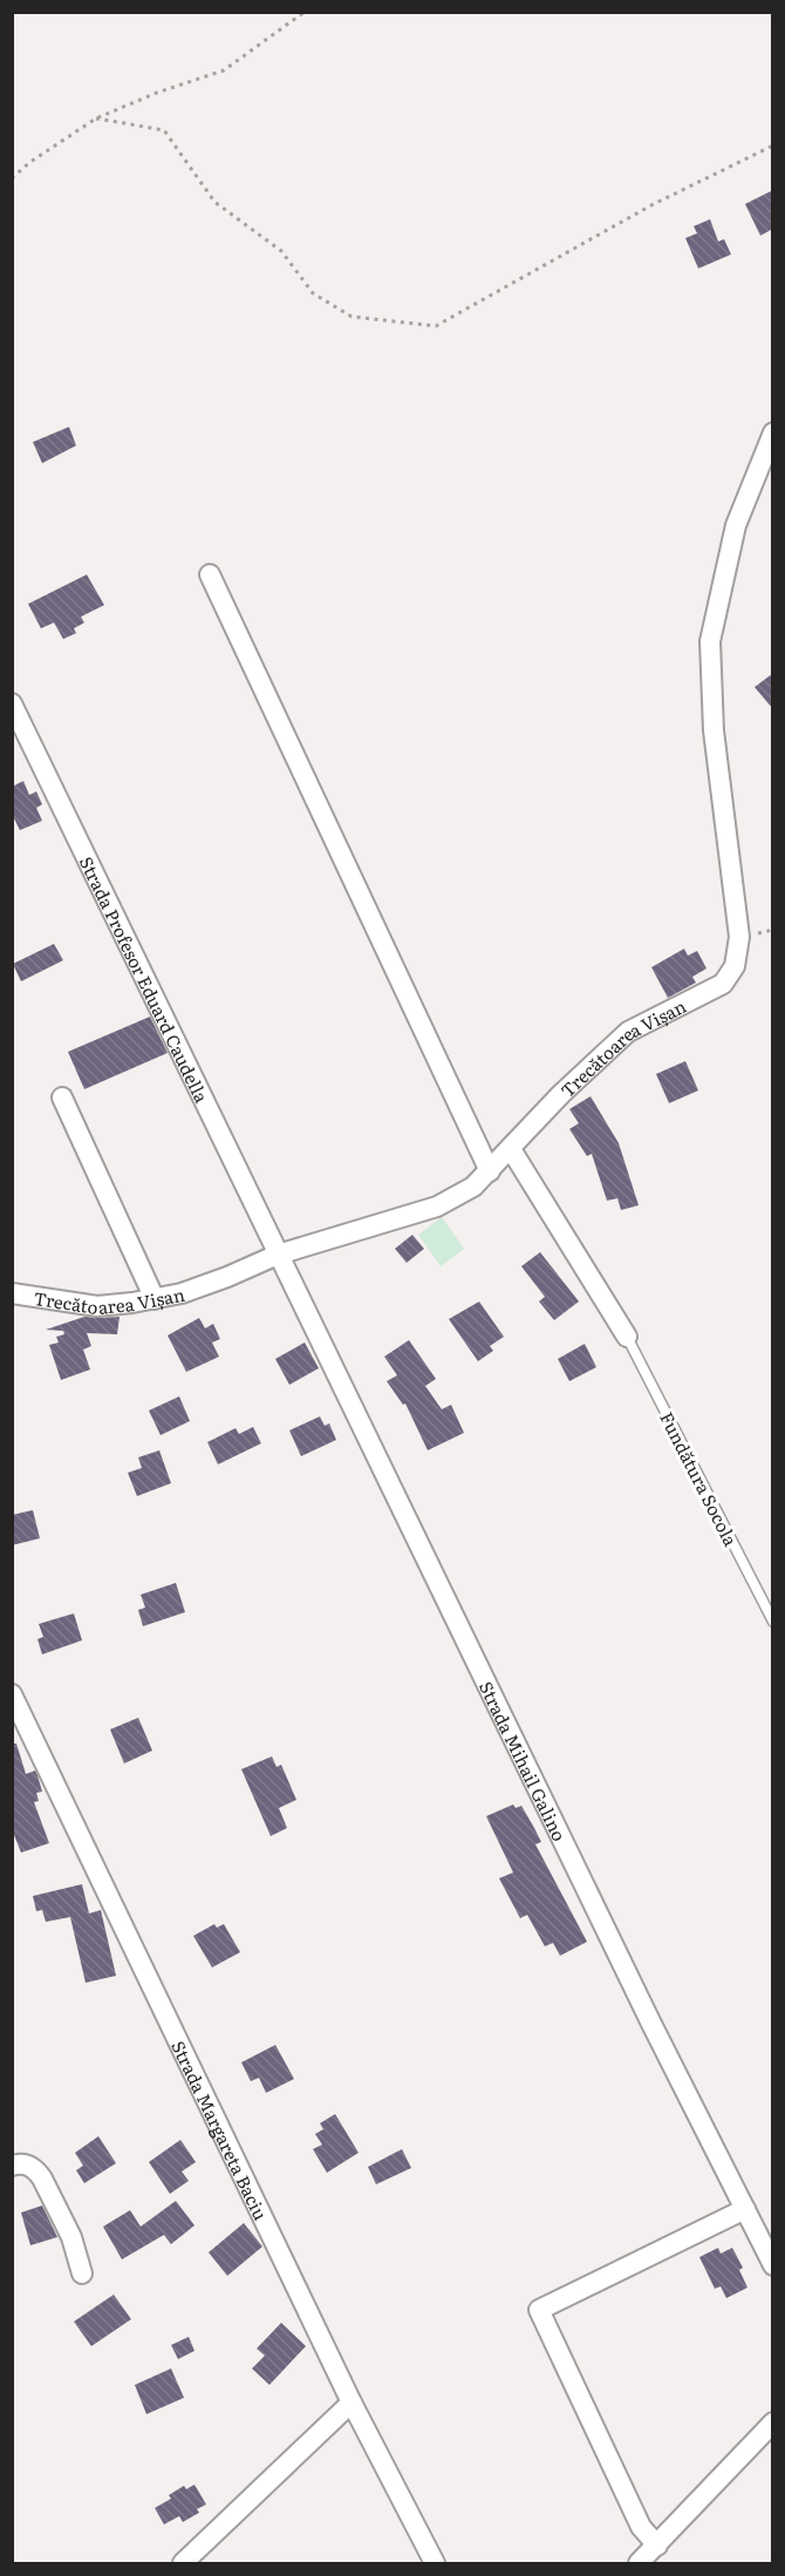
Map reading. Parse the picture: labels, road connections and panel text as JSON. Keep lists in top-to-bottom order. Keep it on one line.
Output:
{"streets":{"street":["Strada Profesor Eduard Caudella","Trecătoarea Vișan","Strada Mihail Galino","Strada Margareta Baciu"],"lane":["Fundătura Socola"]},"crossings":[["Strada Profesor Eduard Caudella","Trecătoarea Vișan"],["Strada Profesor Eduard Caudella","Strada Mihail Galino"],["Trecătoarea Vișan","Strada Mihail Galino"]]}
